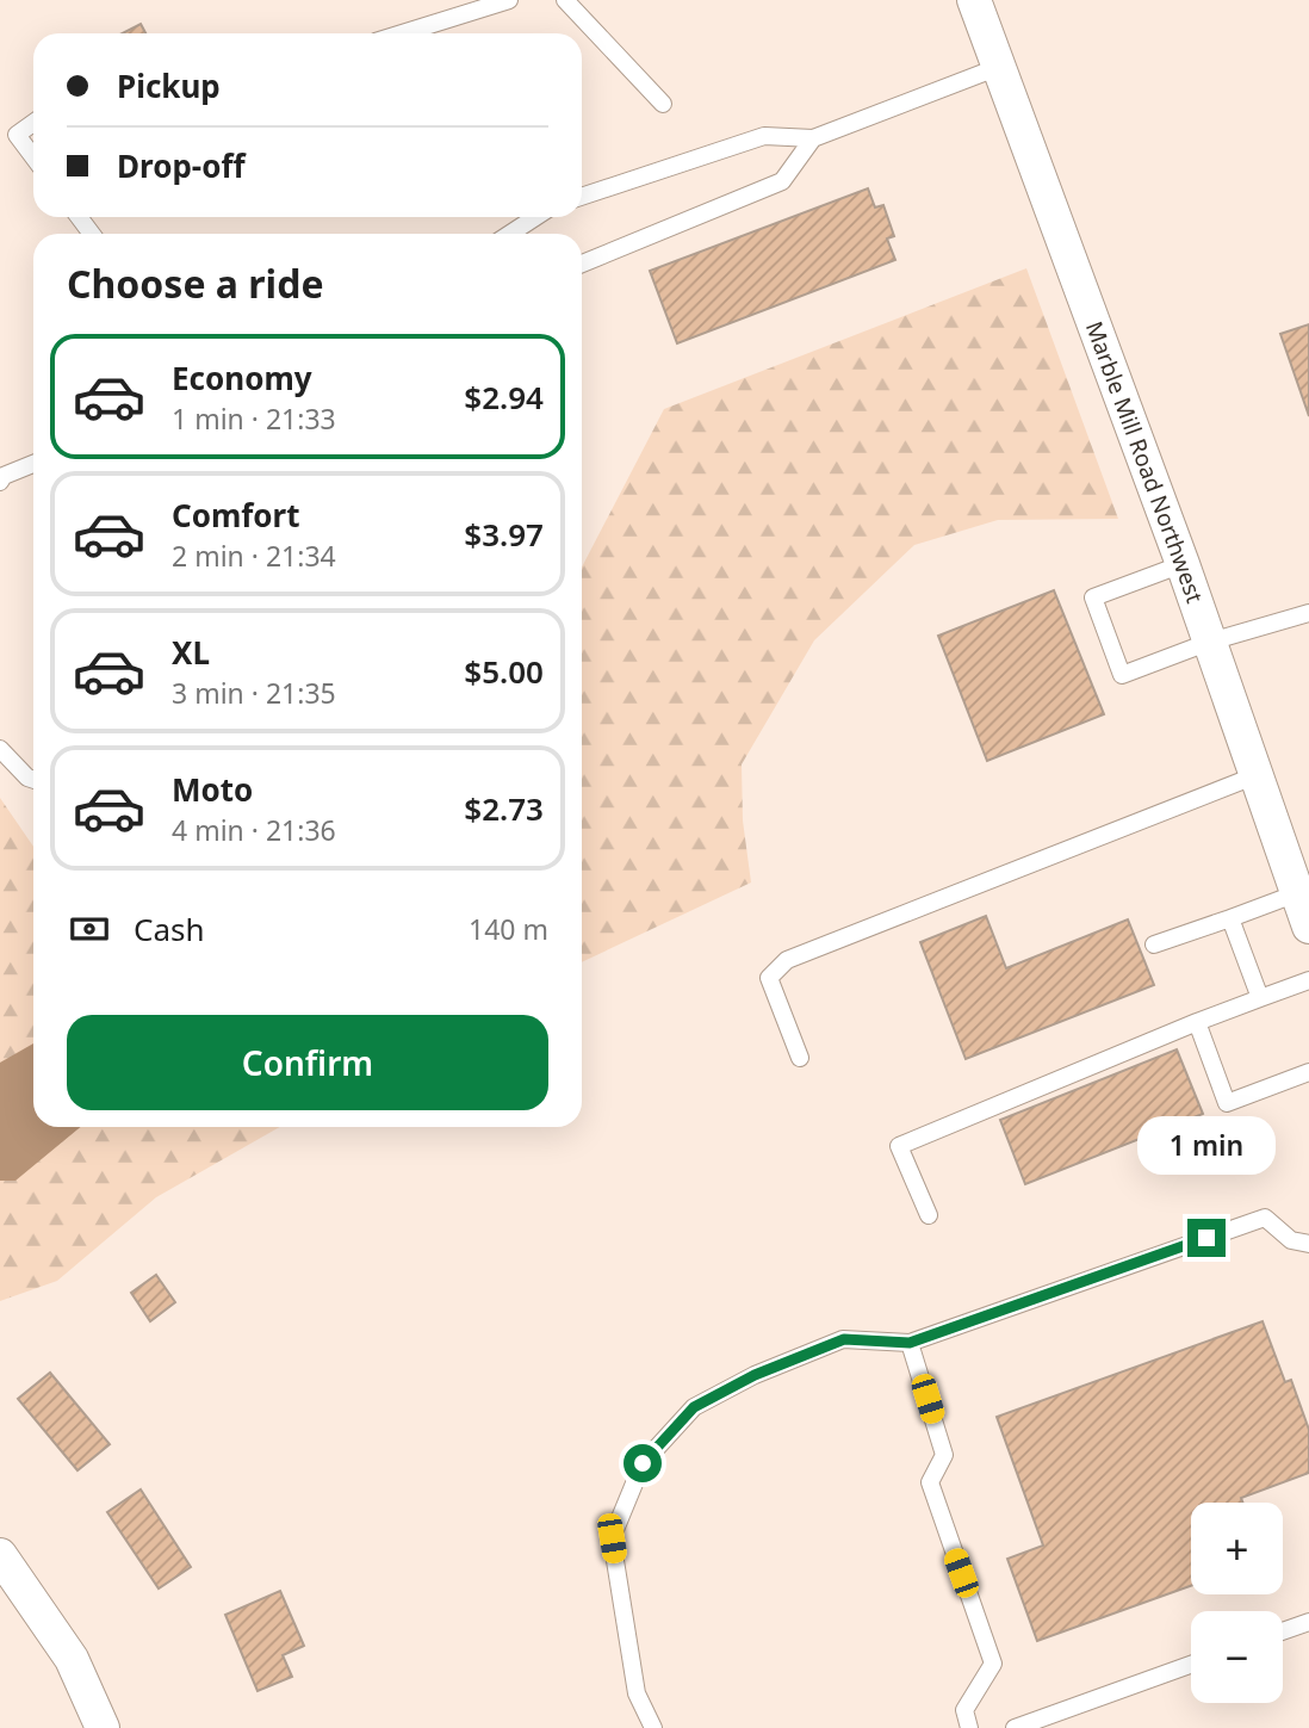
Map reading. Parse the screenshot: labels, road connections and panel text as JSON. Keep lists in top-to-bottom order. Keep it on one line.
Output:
{"streets":{"street":["Marble Mill Road Northwest"]},"page":{"banner":["Pickup","Drop-off"],"heading":"Choose a ride","list":[{"name":"Economy","note":"1 min · 21:33","value":"$2.94"},{"name":"Comfort","note":"2 min · 21:34","value":"$3.97"},{"name":"XL","note":"3 min · 21:35","value":"$5.00"},{"name":"Moto","note":"4 min · 21:36","value":"$2.73"}],"pay":["Cash","140 m"],"buttons":"Confirm","bubble":"1 min","map_buttons":["+","−"]}}
